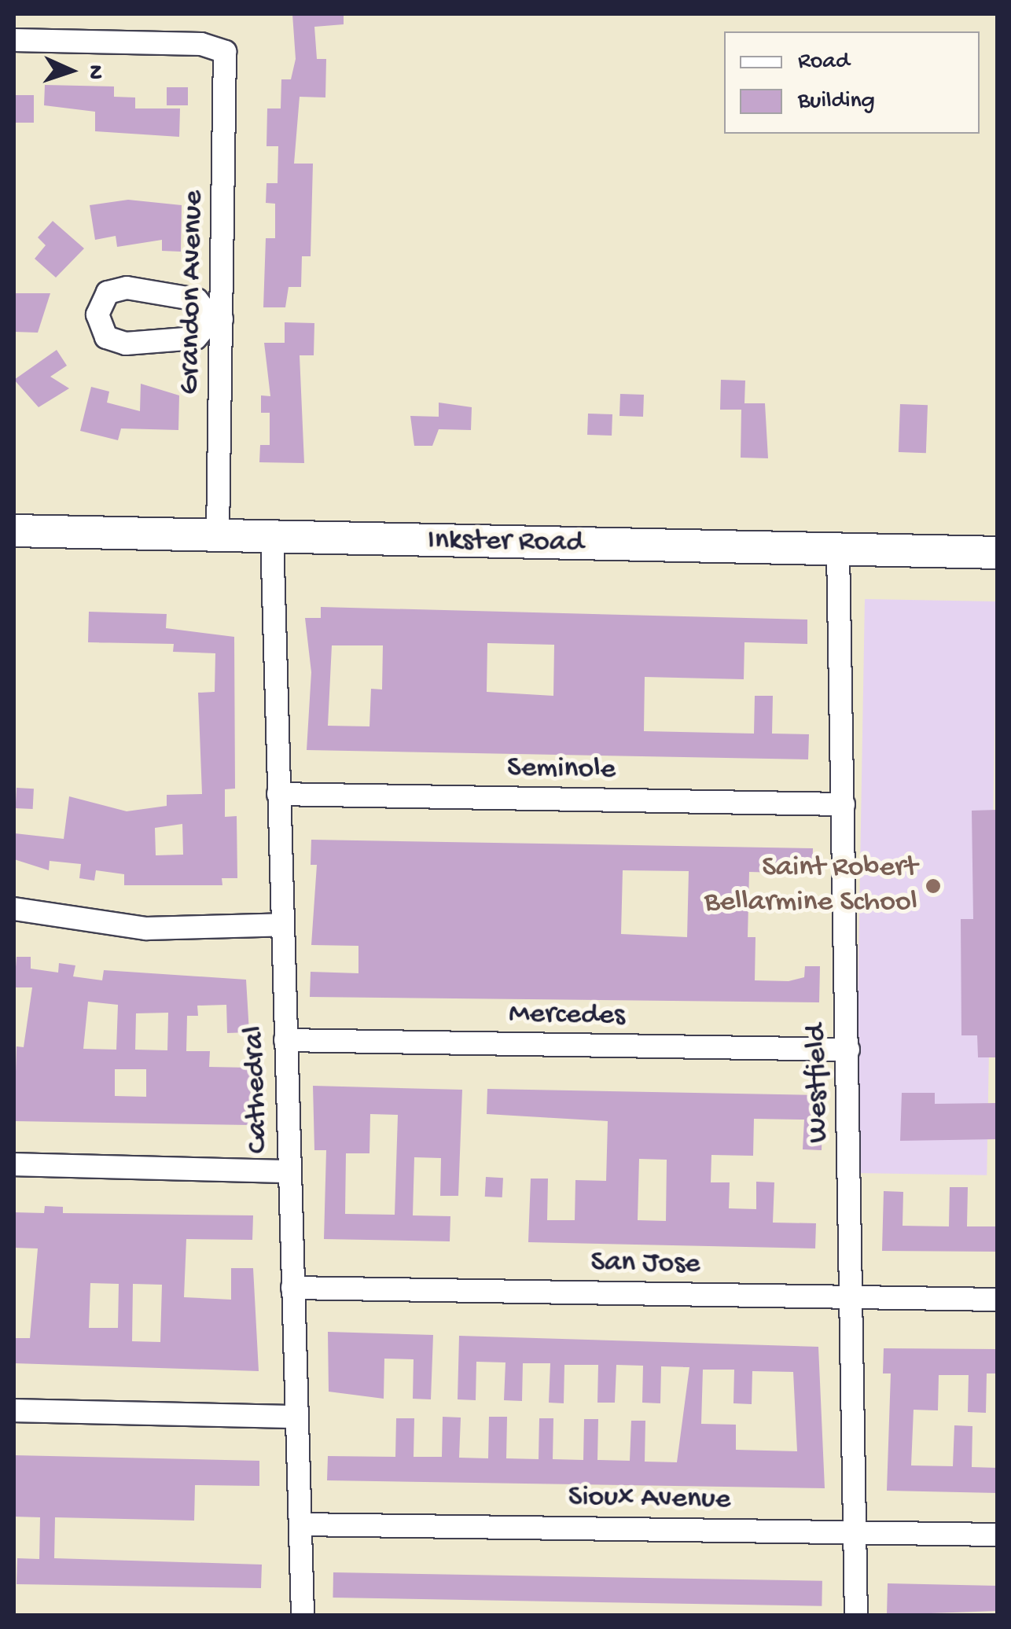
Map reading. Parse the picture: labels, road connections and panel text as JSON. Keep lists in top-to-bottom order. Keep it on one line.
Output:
{"streets":{"main road":["Inkster Road"],"street":["Grandon Avenue","Seminole","Mercedes","Westfield","Cathedral","San Jose","Sioux Avenue"]},"crossings":[["Grandon Avenue","Inkster Road"],["Inkster Road","Westfield"],["Inkster Road","Cathedral"],["Seminole","Westfield"],["Seminole","Cathedral"],["Mercedes","Westfield"],["Mercedes","Cathedral"],["Westfield","San Jose"],["Westfield","Sioux Avenue"],["Cathedral","San Jose"],["Cathedral","Sioux Avenue"]],"places":["Saint Robert Bellarmine School"],"legend":["Road","Building"],"north":"right"}
